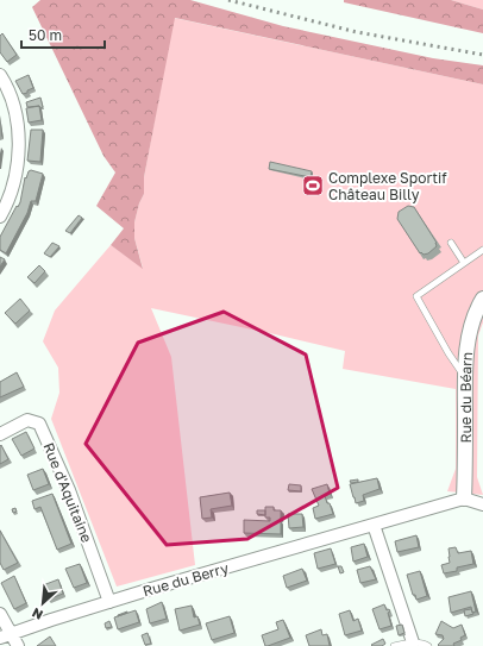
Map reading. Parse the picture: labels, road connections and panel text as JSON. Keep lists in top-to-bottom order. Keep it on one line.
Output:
{"streets":{"street":["Rue du Béarn","Rue d'Aquitaine","Rue du Berry"]},"crossings":[["Rue du Béarn","Rue du Berry"],["Rue d'Aquitaine","Rue du Berry"]],"places":{"sports":["Complexe Sportif Château Billy"]},"scale_bar":"50 m","north":"bottom left"}
